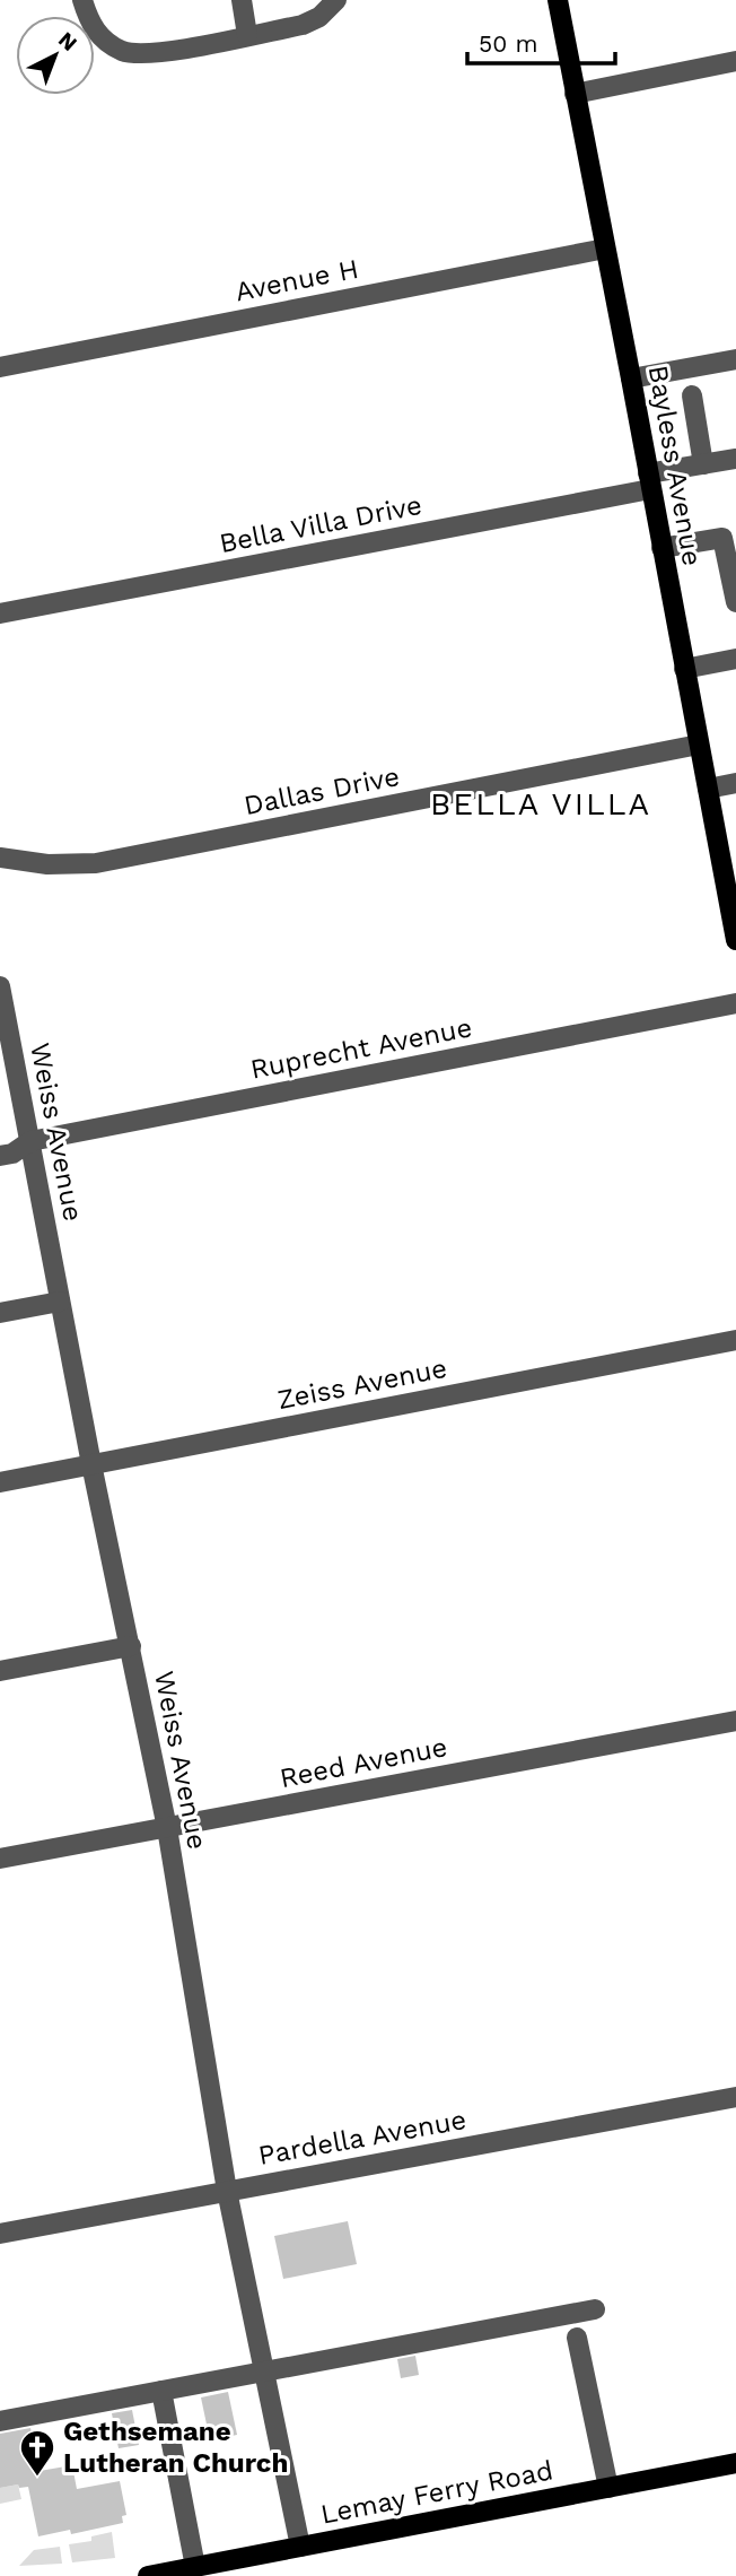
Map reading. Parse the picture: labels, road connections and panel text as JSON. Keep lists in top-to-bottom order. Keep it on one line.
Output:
{"streets":{"main road":["Bayless Avenue","Lemay Ferry Road"],"street":["Avenue H","Bella Villa Drive","Dallas Drive","Ruprecht Avenue","Weiss Avenue","Zeiss Avenue","Reed Avenue","Pardella Avenue"]},"crossings":[["Avenue H","Bayless Avenue"],["Bayless Avenue","Bella Villa Drive"],["Bayless Avenue","Dallas Drive"],["Ruprecht Avenue","Weiss Avenue"],["Weiss Avenue","Zeiss Avenue"],["Weiss Avenue","Reed Avenue"],["Weiss Avenue","Pardella Avenue"],["Weiss Avenue","Lemay Ferry Road"]],"districts":["BELLA VILLA"],"places":{"church":["Gethsemane Lutheran Church"]},"scale_bar":"50 m","north":"top right"}
